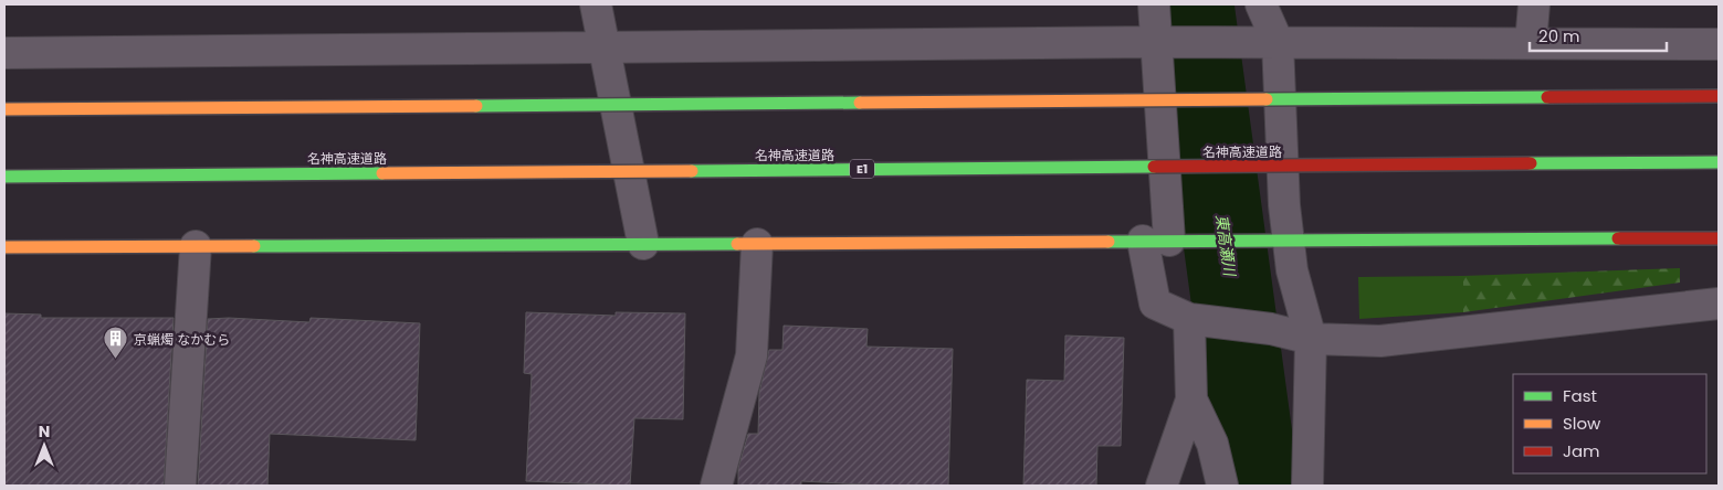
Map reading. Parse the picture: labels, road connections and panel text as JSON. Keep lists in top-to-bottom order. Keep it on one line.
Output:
{"streets":{"main road":["名神高速道路","E1"]},"water":["東高瀬川"],"places":{"building":["京蝋燭 なかむら"]},"legend":["Fast","Slow","Jam"],"scale_bar":"20 m","north":"top"}
